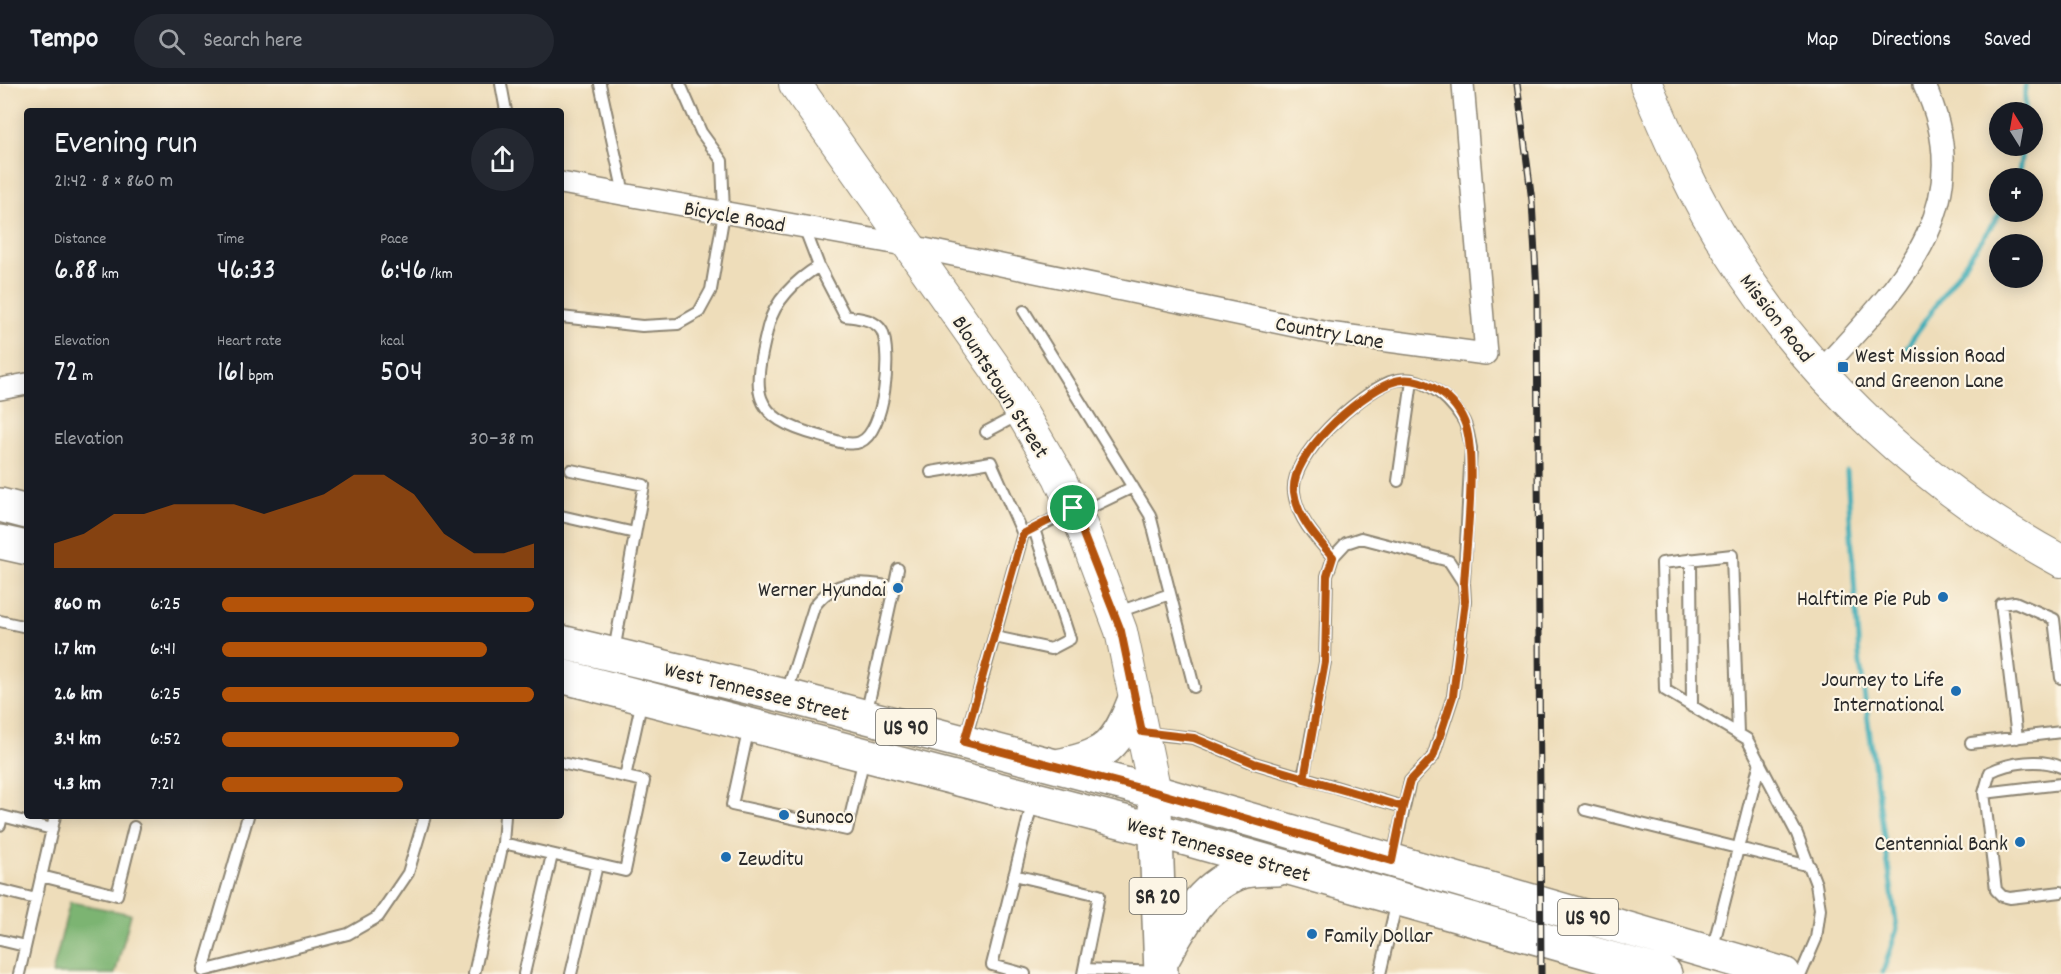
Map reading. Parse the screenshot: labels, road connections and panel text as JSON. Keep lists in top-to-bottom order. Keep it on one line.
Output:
{"streets":{"main road":["Mission Road","Blountstown Street","West Tennessee Street","US 90","SR 20"],"street":["Bicycle Road","Country Lane"]},"crossings":[["Bicycle Road","Country Lane"],["Bicycle Road","Blountstown Street"],["Country Lane","Blountstown Street"],["Blountstown Street","West Tennessee Street"],["Blountstown Street","SR 20"],["West Tennessee Street","SR 20"]],"places":{"transit":["West Mission Road and Greenon Lane"],"other":["Werner Hyundai","Halftime Pie Pub","Journey to Life International","Sunoco","Centennial Bank","Zewditu","Family Dollar"]},"north":"top","page":{"header":"Tempo","search":"Search here","nav":["Map","Directions","Saved"],"map_buttons":["+","−"],"heading":["Evening run","21:42 · 8 × 860 m"],"stats":[["Distance","6.88 km"],["Time","46:33"],["Pace","6:46 /km"],["Elevation","72 m"],["Heart rate","161 bpm"],["kcal","504"]],"chart":["Elevation","30–38 m"],"list":[{"name":"860 m","note":"6:25"},{"name":"1.7 km","note":"6:41"},{"name":"2.6 km","note":"6:25"},{"name":"3.4 km","note":"6:52"},{"name":"4.3 km","note":"7:21"}]}}
